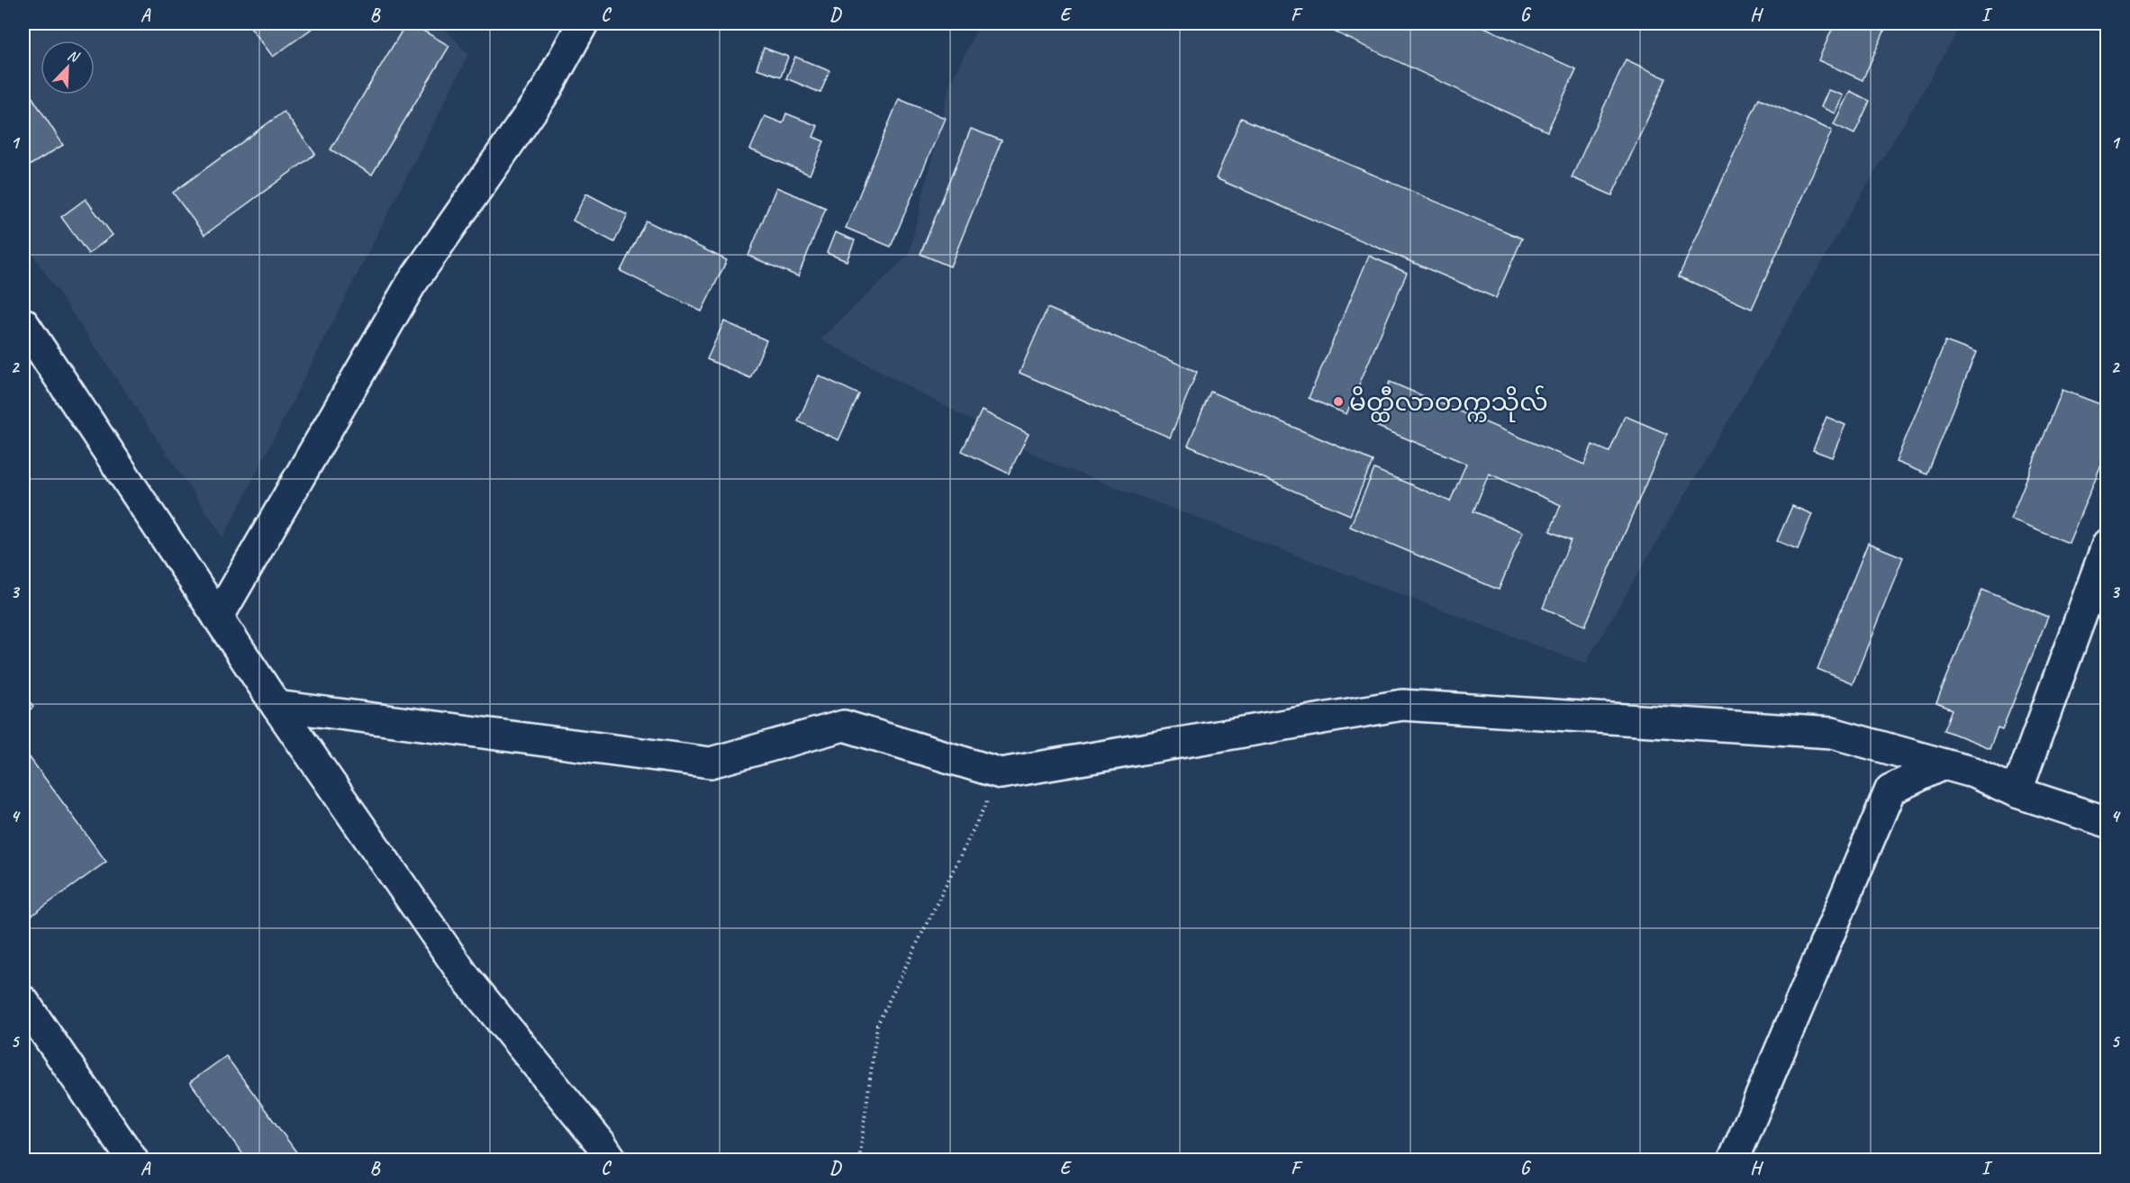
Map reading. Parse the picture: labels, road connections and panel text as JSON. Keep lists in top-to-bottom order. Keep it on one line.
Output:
{"places":["မိတ္ထီလာတက္ကသိုလ်"],"north":"top right","grid":{"columns":["A","B","C","D","E","F","G","H","I"],"rows":["1","2","3","4","5"]}}
